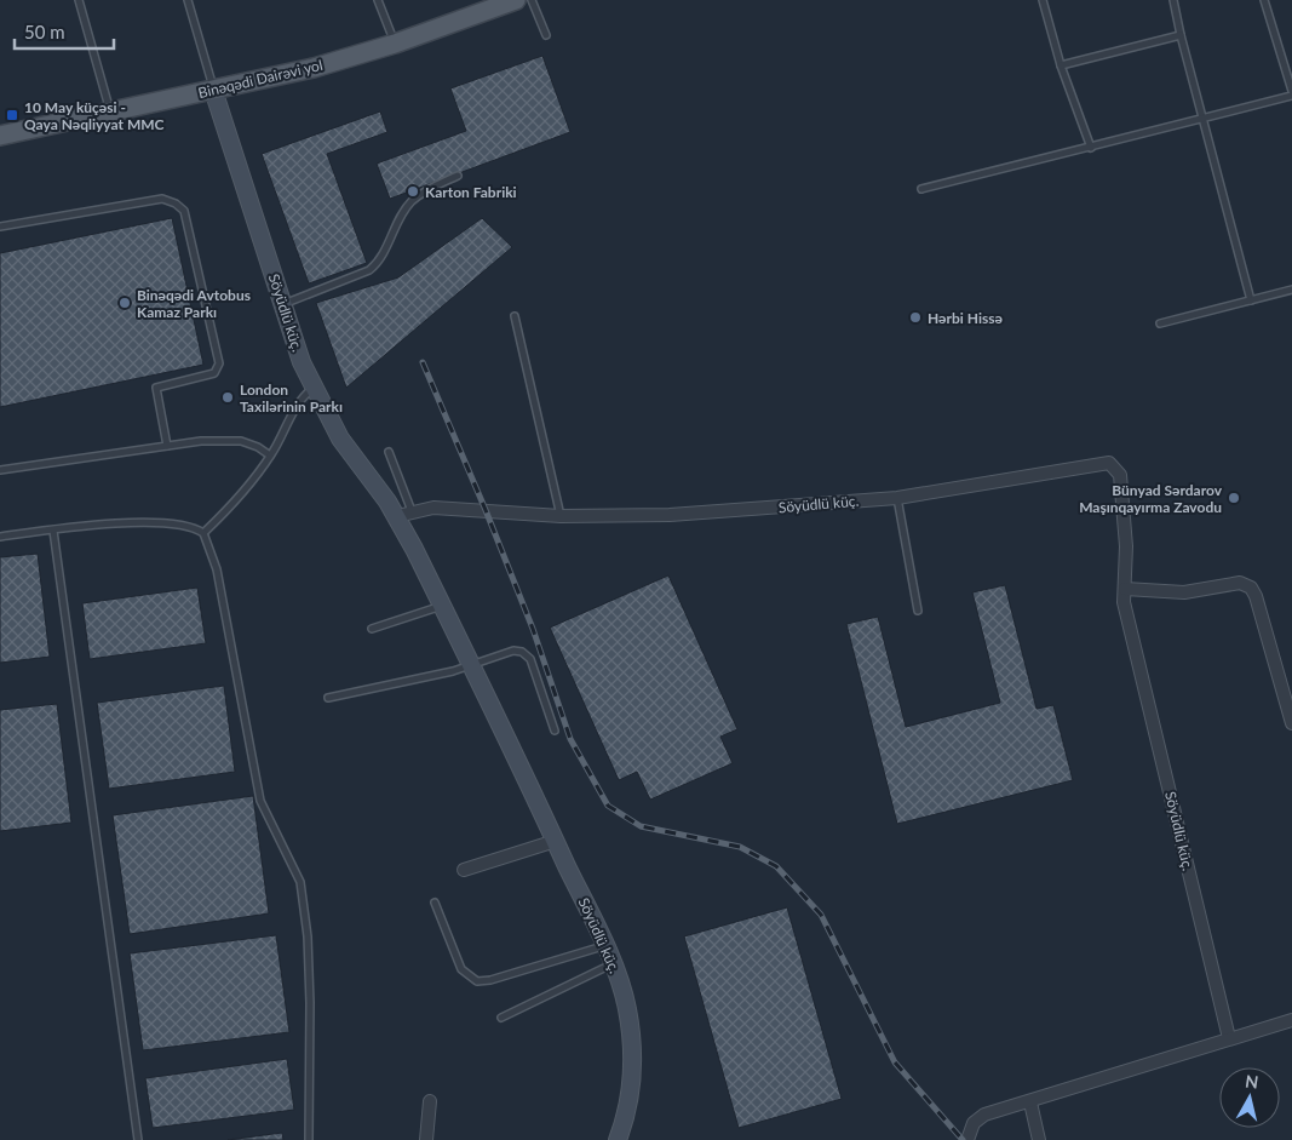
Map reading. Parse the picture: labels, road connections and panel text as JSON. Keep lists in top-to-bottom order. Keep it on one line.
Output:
{"streets":{"main road":["Binəqədi Dairəvi yol"],"street":["Söyüdlü küç."]},"crossings":[["Binəqədi Dairəvi yol","Söyüdlü küç."]],"places":{"transit":["10 May küçəsi - Qaya Nəqliyyat MMC"],"other":["Karton Fabriki","Binəqədi Avtobus Kamaz Parkı","Hərbi Hissə","London Taxilərinin Parkı","Bünyad Sərdarov Maşınqayırma Zavodu"]},"scale_bar":"50 m","north":"top"}
